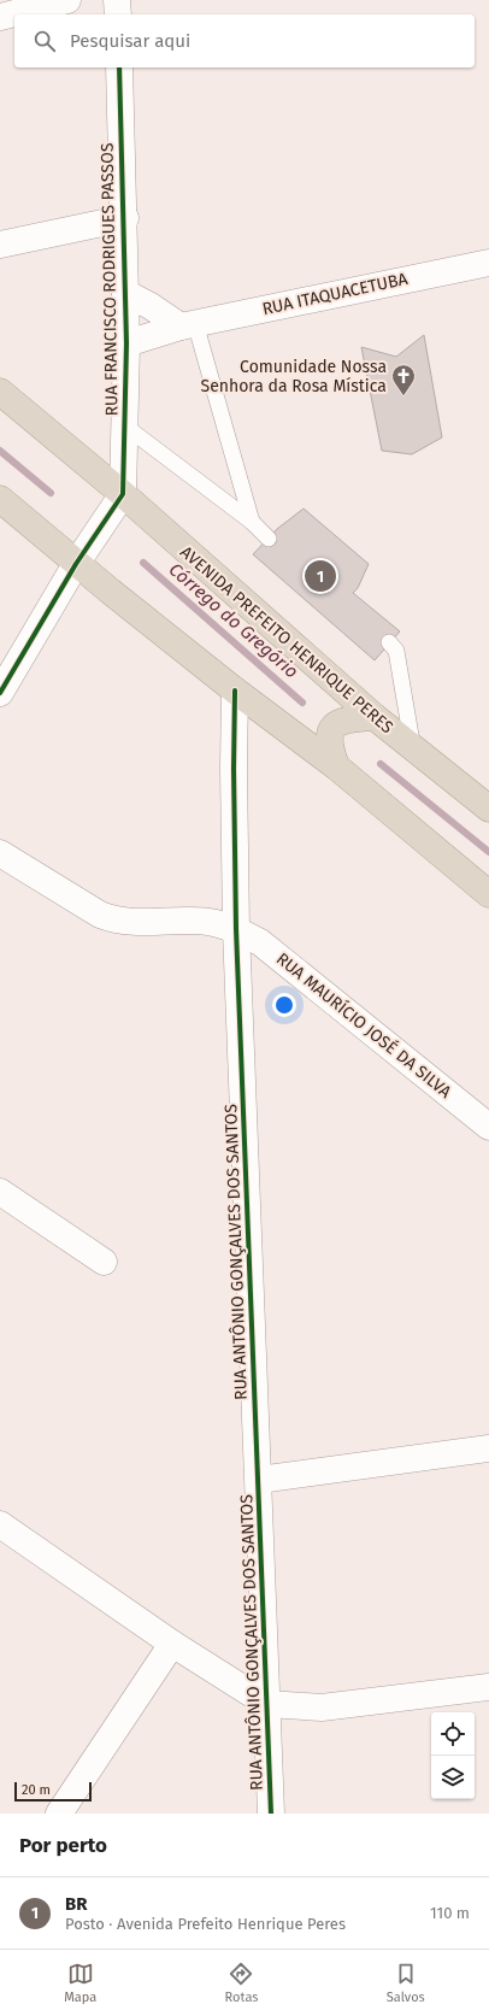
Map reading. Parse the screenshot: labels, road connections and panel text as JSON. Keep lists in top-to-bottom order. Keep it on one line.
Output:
{"streets":{"highway":["AVENIDA PREFEITO HENRIQUE PERES"],"street":["RUA FRANCISCO RODRIGUES PASSOS","RUA ITAQUACETUBA","RUA MAURÍCIO JOSÉ DA SILVA","RUA ANTÔNIO GONÇALVES DOS SANTOS"]},"crossings":[["RUA FRANCISCO RODRIGUES PASSOS","RUA ITAQUACETUBA"],["RUA FRANCISCO RODRIGUES PASSOS","AVENIDA PREFEITO HENRIQUE PERES"],["RUA MAURÍCIO JOSÉ DA SILVA","RUA ANTÔNIO GONÇALVES DOS SANTOS"]],"water":["Córrego do Gregório"],"places":{"church":["Comunidade Nossa Senhora da Rosa Mística"]},"scale_bar":"20 m","page":{"search":"Pesquisar aqui","pins":"1","scale":"20 m","heading":"Por perto","list":[{"mark":"1","name":"BR","note":"Posto · Avenida Prefeito Henrique Peres","value":"110 m"}],"nav":["Mapa","Rotas","Salvos"]}}
